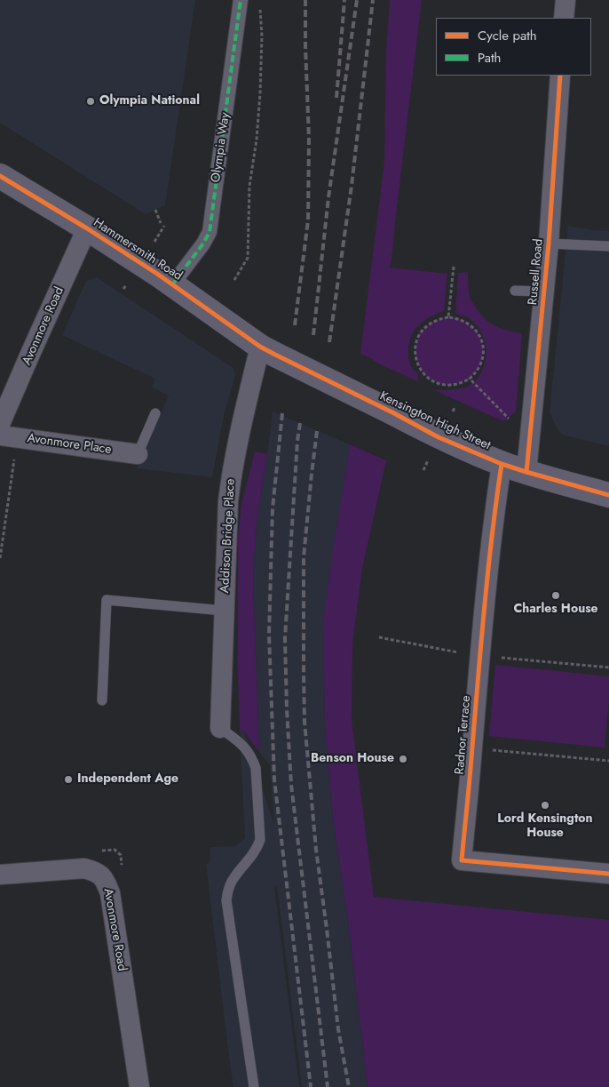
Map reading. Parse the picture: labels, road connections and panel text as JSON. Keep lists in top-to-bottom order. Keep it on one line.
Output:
{"streets":{"main road":["Hammersmith Road","Kensington High Street"],"street":["Olympia Way","Russell Road","Avonmore Road","Avonmore Place","Addison Bridge Place","Radnor Terrace"]},"crossings":[["Olympia Way","Hammersmith Road"],["Hammersmith Road","Avonmore Road"],["Hammersmith Road","Kensington High Street"],["Hammersmith Road","Addison Bridge Place"],["Russell Road","Kensington High Street"],["Kensington High Street","Addison Bridge Place"],["Kensington High Street","Radnor Terrace"]],"places":["Olympia National","Charles House","Benson House","Independent Age","Lord Kensington House"],"legend":["Cycle path","Path"]}
